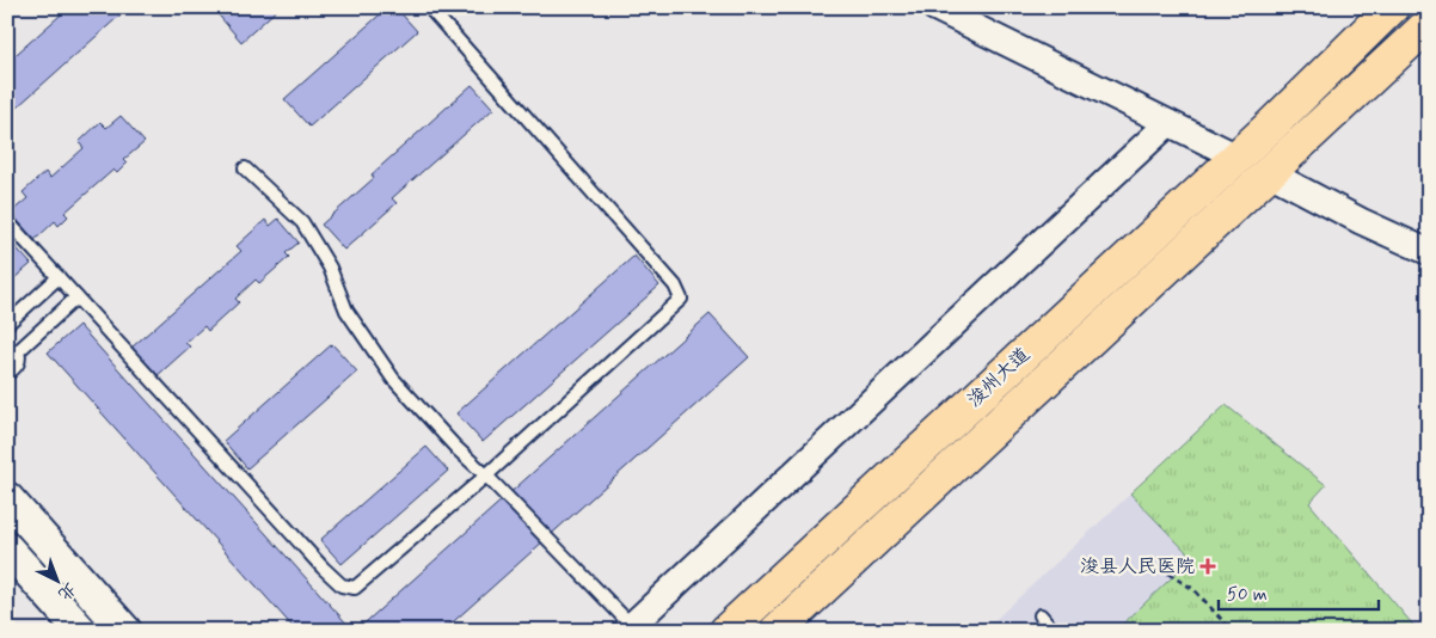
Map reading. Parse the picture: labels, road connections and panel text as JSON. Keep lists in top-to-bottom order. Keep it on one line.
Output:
{"streets":{"main road":["浚州大道"]},"places":{"health":["浚县人民医院"]},"scale_bar":"50 m","north":"bottom right"}
